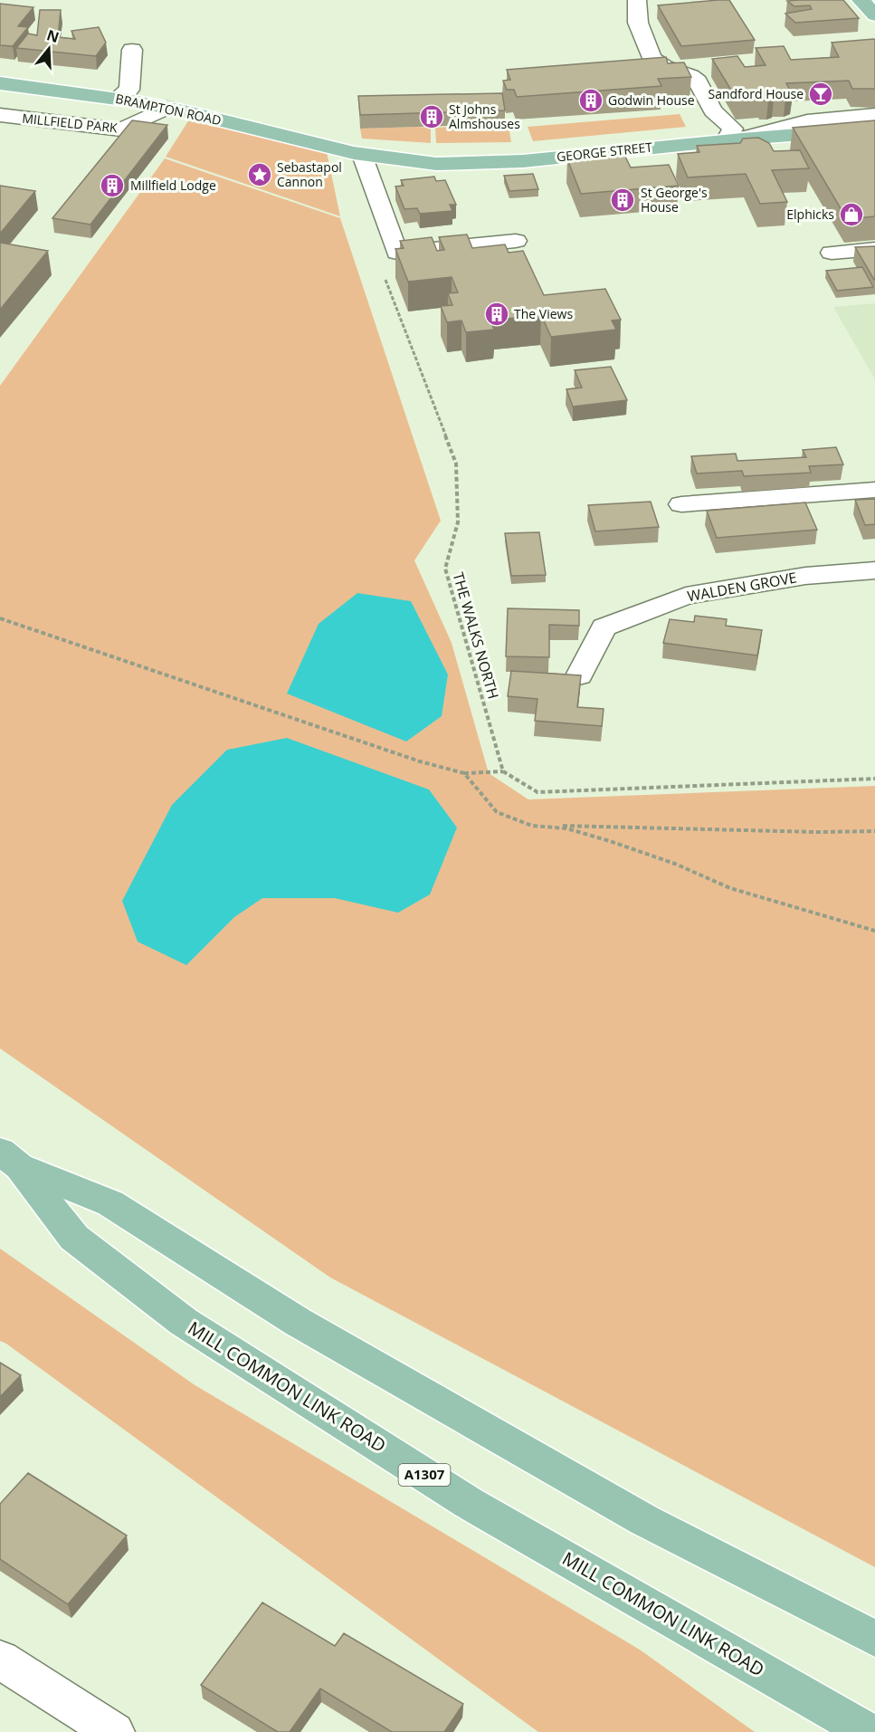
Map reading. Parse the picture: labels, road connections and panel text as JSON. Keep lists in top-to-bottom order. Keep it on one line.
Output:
{"streets":{"main road":["BRAMPTON ROAD","GEORGE STREET","MILL COMMON LINK ROAD","A1307"],"street":["MILLFIELD PARK","WALDEN GROVE"],"path":["THE WALKS NORTH"]},"crossings":[["BRAMPTON ROAD","MILLFIELD PARK"],["BRAMPTON ROAD","GEORGE STREET"]],"places":{"bar":["Sandford House"],"building":["Godwin House","St Johns Almshouses","Millfield Lodge","St George's House","The Views"],"place":["Sebastapol Cannon"],"shop":["Elphicks"]},"north":"top"}
